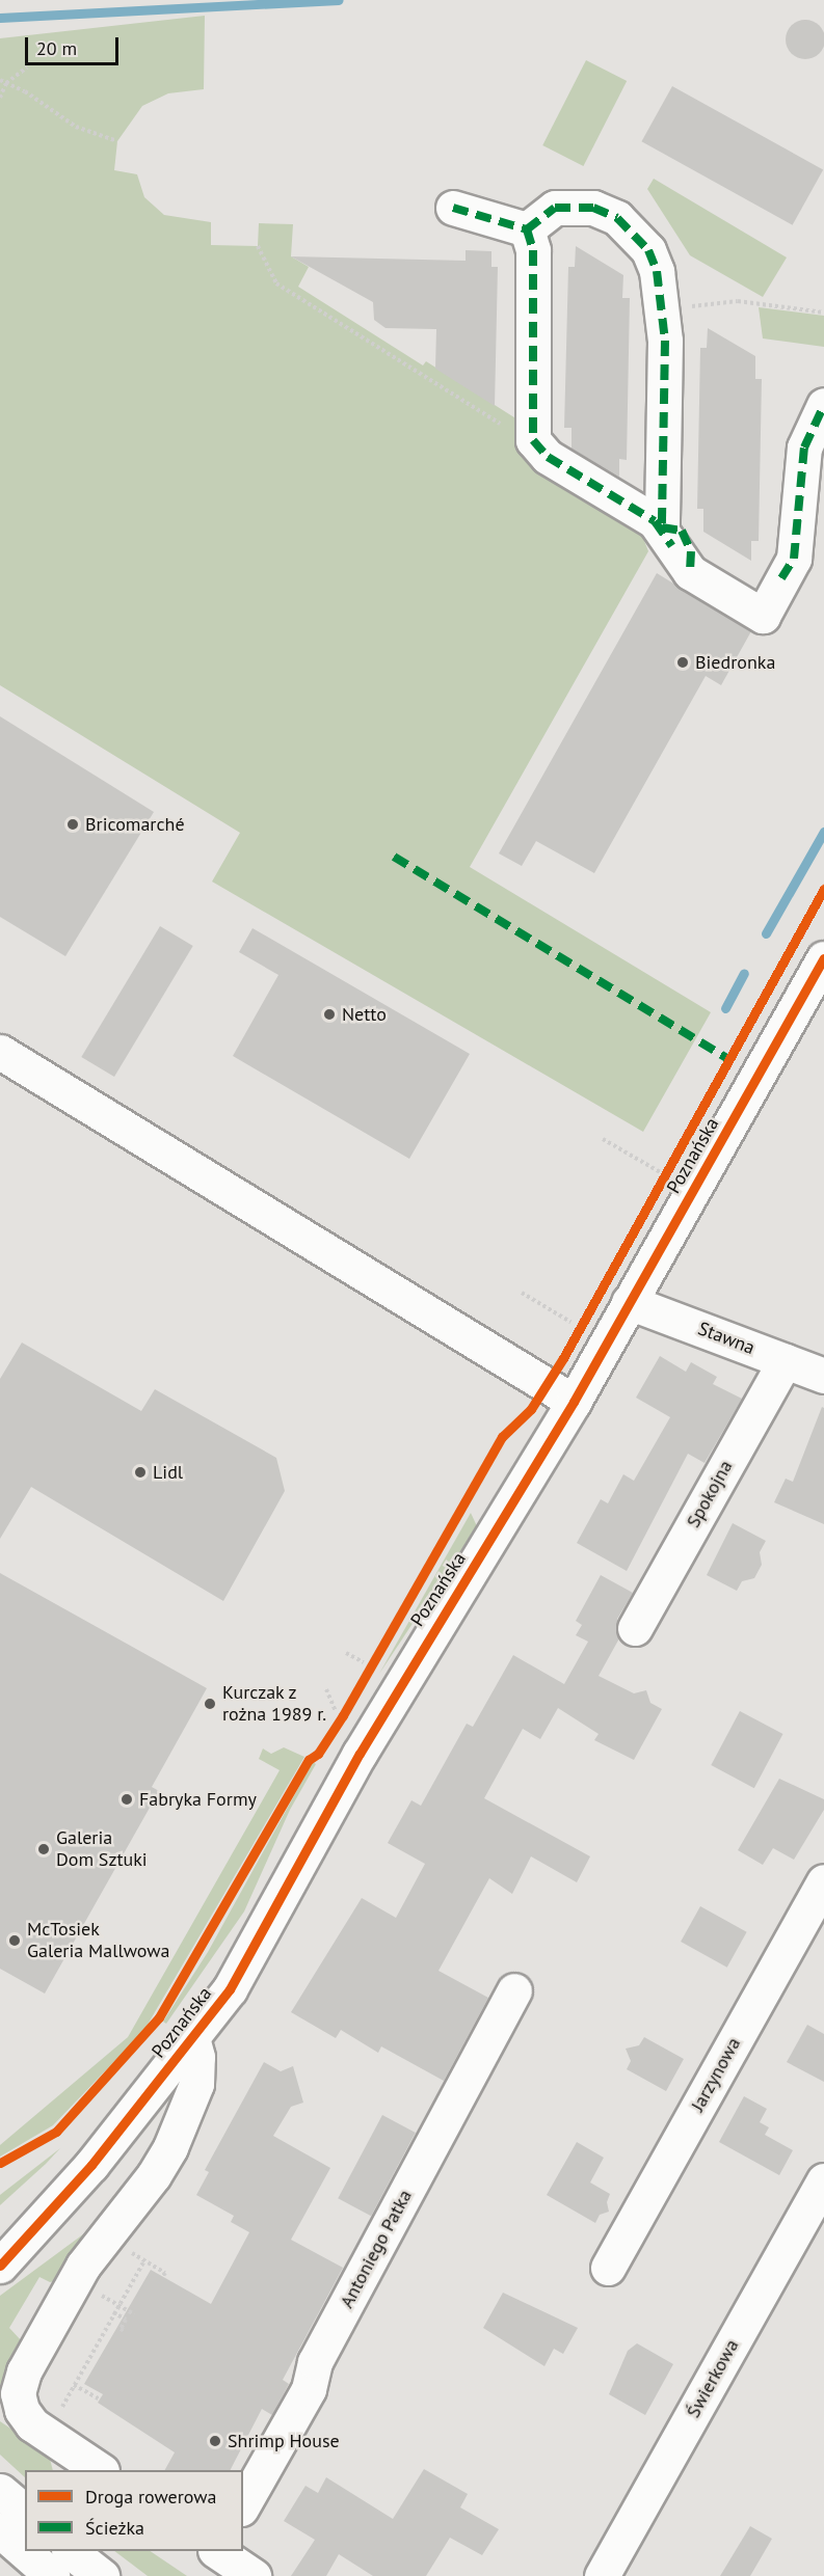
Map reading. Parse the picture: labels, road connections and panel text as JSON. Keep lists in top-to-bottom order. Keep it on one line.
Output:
{"streets":{"street":["Poznańska","Stawna","Spokojna","Jarzynowa","Antoniego Patka","Świerkowa"]},"crossings":[["Poznańska","Stawna"],["Stawna","Spokojna"]],"places":["Biedronka","Bricomarché","Netto","Lidl","Kurczak z rożna 1989 r.","Fabryka Formy","Galeria Dom Sztuki","McTosiek Galeria Mallwowa","Shrimp House"],"legend":["Droga rowerowa","Ścieżka"],"scale_bar":"20 m"}
